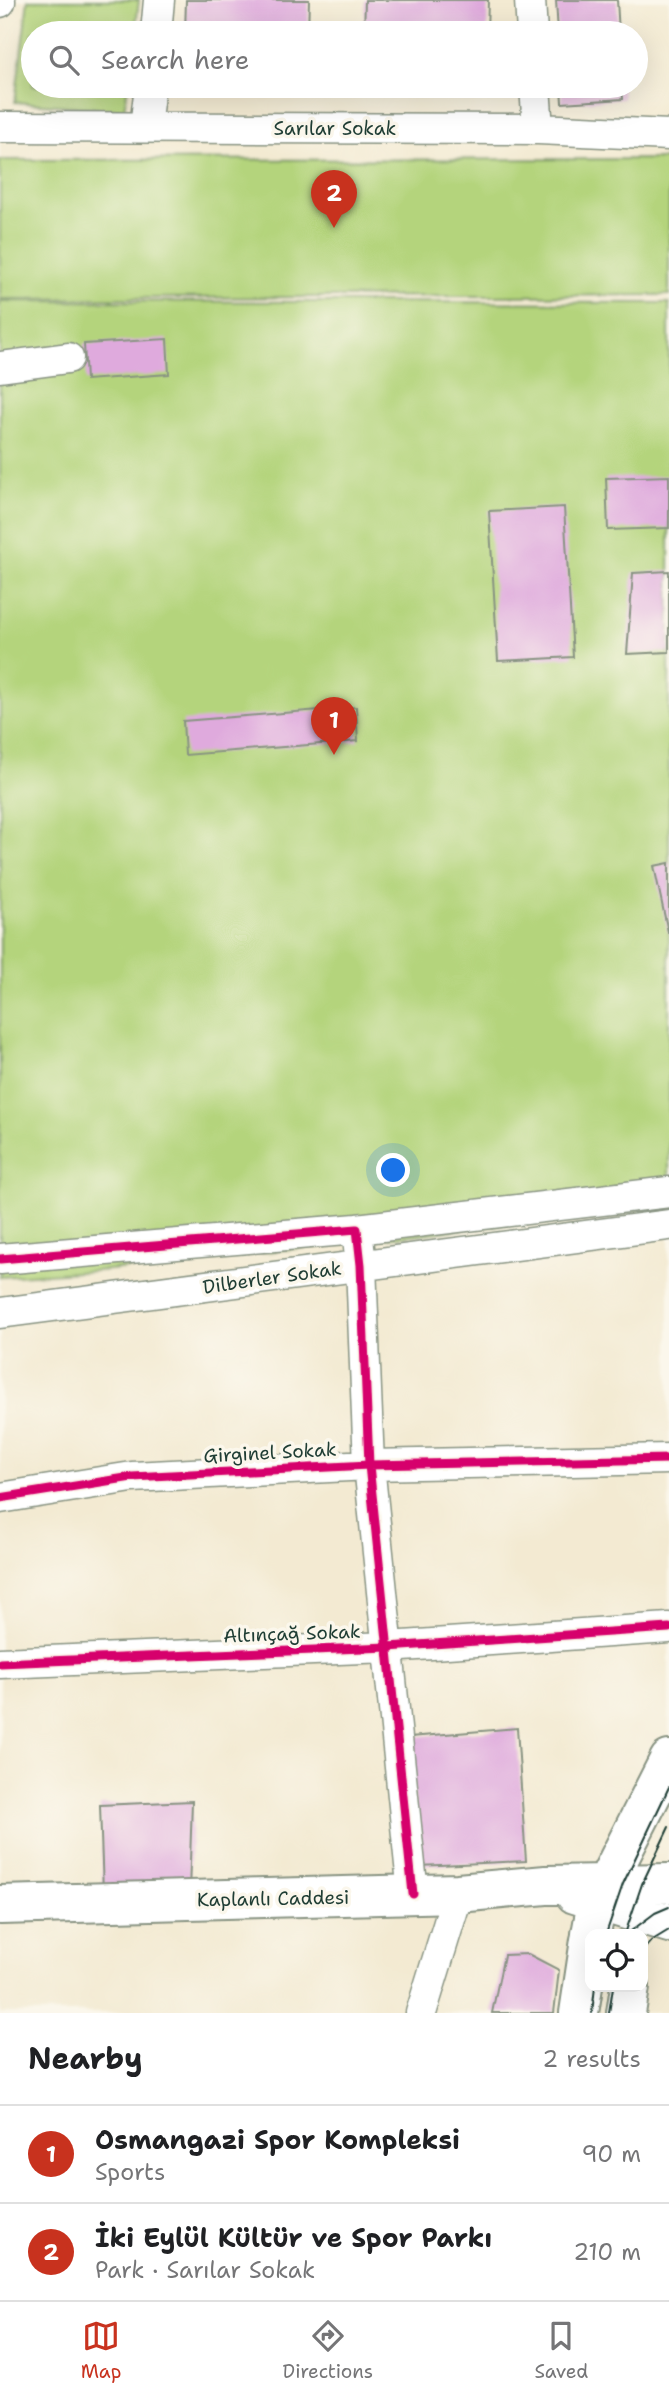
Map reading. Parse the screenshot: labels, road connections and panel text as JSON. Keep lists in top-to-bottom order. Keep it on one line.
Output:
{"streets":{"main road":["Kaplanlı Caddesi"],"street":["Sarılar Sokak","Dilberler Sokak","Girginel Sokak","Altınçağ Sokak"]},"page":{"search":"Search here","pins":["2","1"],"heading":["Nearby","2 results"],"list":[{"mark":"1","name":"Osmangazi Spor Kompleksi","note":"Sports","value":"90 m"},{"mark":"2","name":"İki Eylül Kültür ve Spor Parkı","note":"Park · Sarılar Sokak","value":"210 m"}],"nav":["Map","Directions","Saved"]}}
